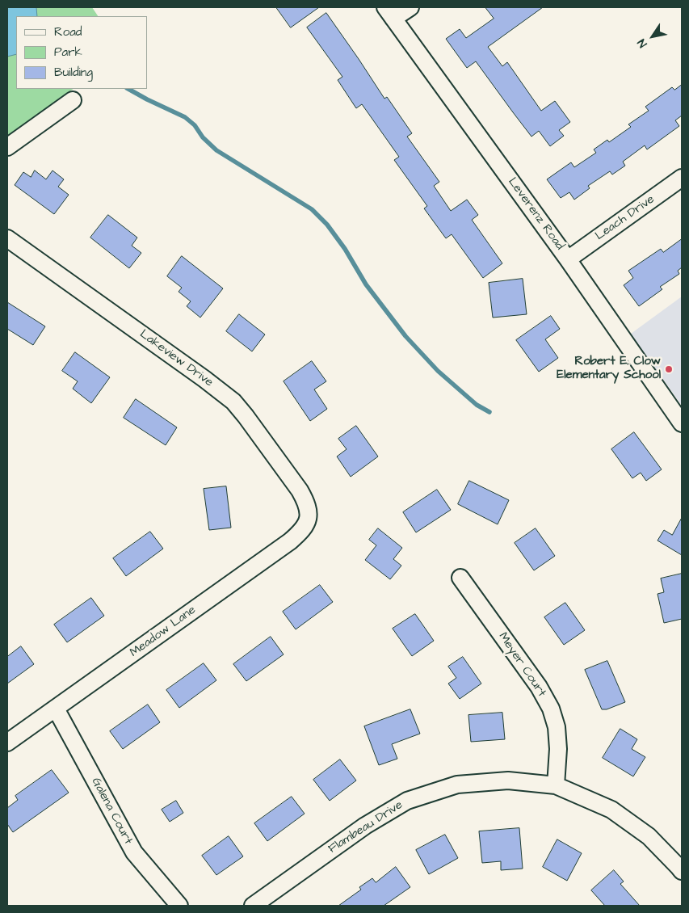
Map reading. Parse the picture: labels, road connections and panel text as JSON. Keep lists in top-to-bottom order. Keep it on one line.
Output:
{"streets":{"street":["Leverenz Road","Leach Drive","Lakeview Drive","Meadow Lane","Meyer Court","Galena Court","Flambeau Drive"]},"crossings":[["Leverenz Road","Leach Drive"],["Lakeview Drive","Meadow Lane"],["Meadow Lane","Galena Court"],["Meyer Court","Flambeau Drive"]],"places":["Robert E. Clow Elementary School"],"legend":["Road","Park","Building"],"north":"bottom left"}
